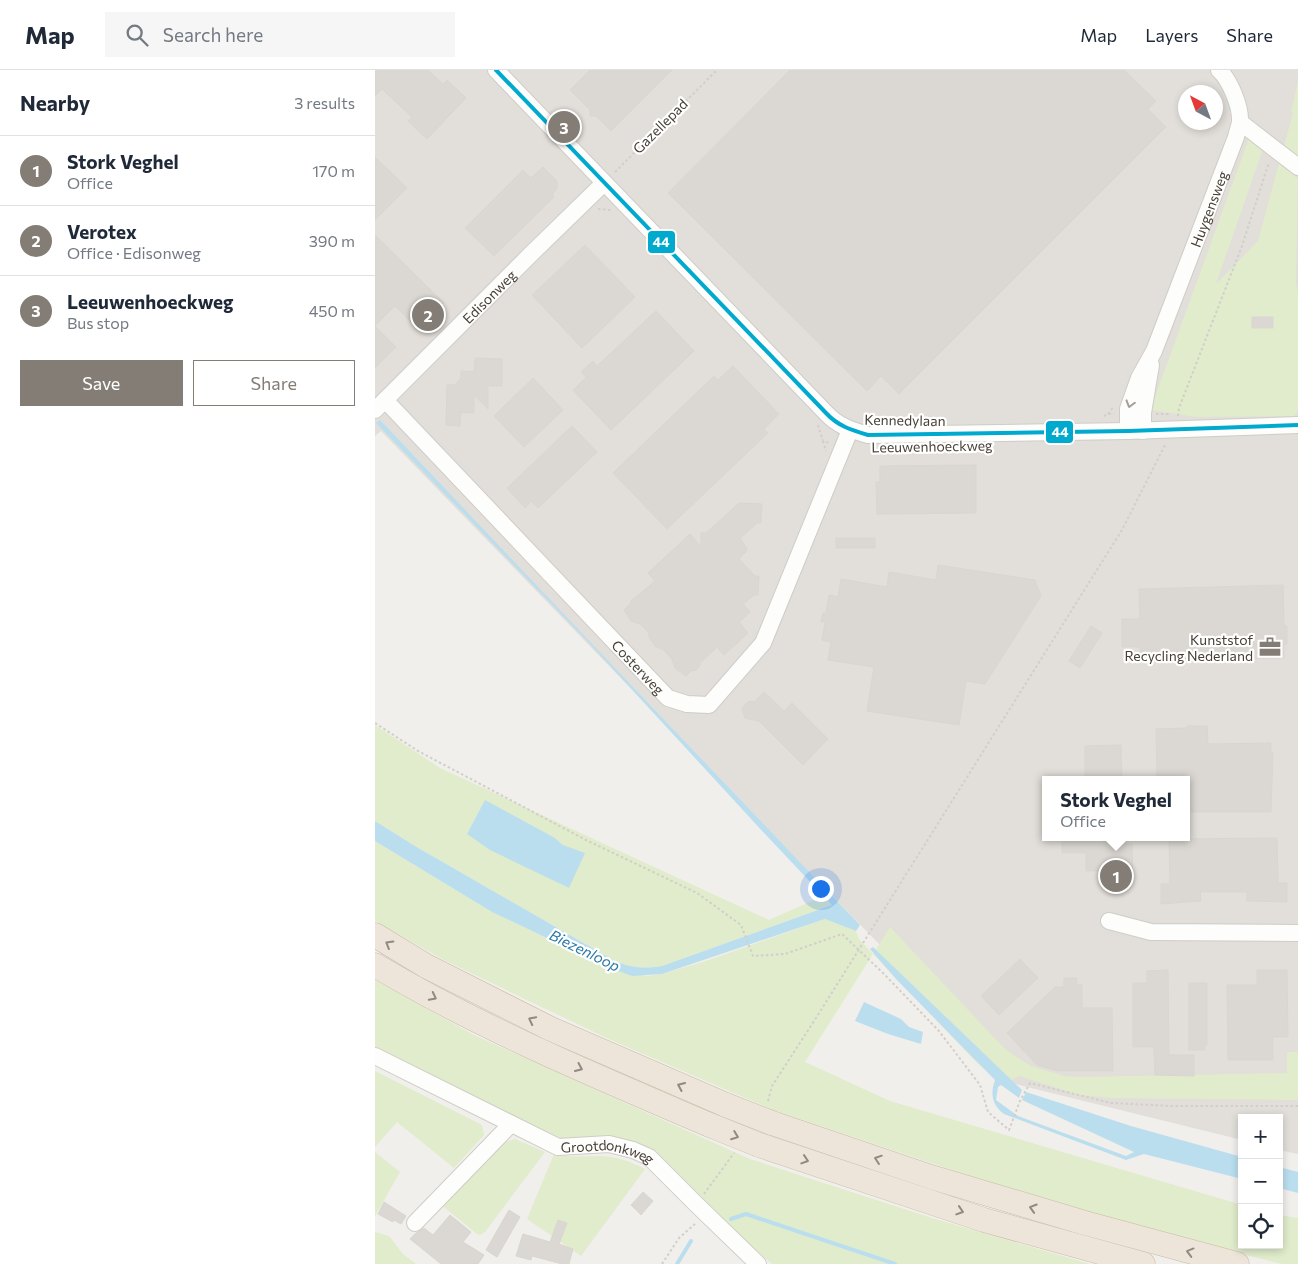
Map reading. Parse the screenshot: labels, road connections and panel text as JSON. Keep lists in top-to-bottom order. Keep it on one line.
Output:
{"streets":{"street":["Huygensweg","Edisonweg","Leeuwenhoeckweg","Costerweg","Grootdonkweg"],"path":["Gazellepad"]},"crossings":[["Gazellepad","Edisonweg"],["Gazellepad","Leeuwenhoeckweg"],["Huygensweg","Leeuwenhoeckweg"],["Edisonweg","Leeuwenhoeckweg"],["Edisonweg","Costerweg"],["Leeuwenhoeckweg","Costerweg"]],"water":["Biezenloop"],"places":{"office":["Kunststof Recycling Nederland"]},"lines":["transit line 44"],"north":"top left","page":{"header":"Map","search":"Search here","nav":["Map","Layers","Share"],"heading":["Nearby","3 results"],"pins":["3","2","1"],"list":[{"mark":"1","name":"Stork Veghel","note":"Office","value":"170 m"},{"mark":"2","name":"Verotex","note":"Office · Edisonweg","value":"390 m"},{"mark":"3","name":"Leeuwenhoeckweg","note":"Bus stop","value":"450 m"}],"buttons":["Save","Share"],"popup":["Stork Veghel","Office"],"map_buttons":["+","−"]}}
